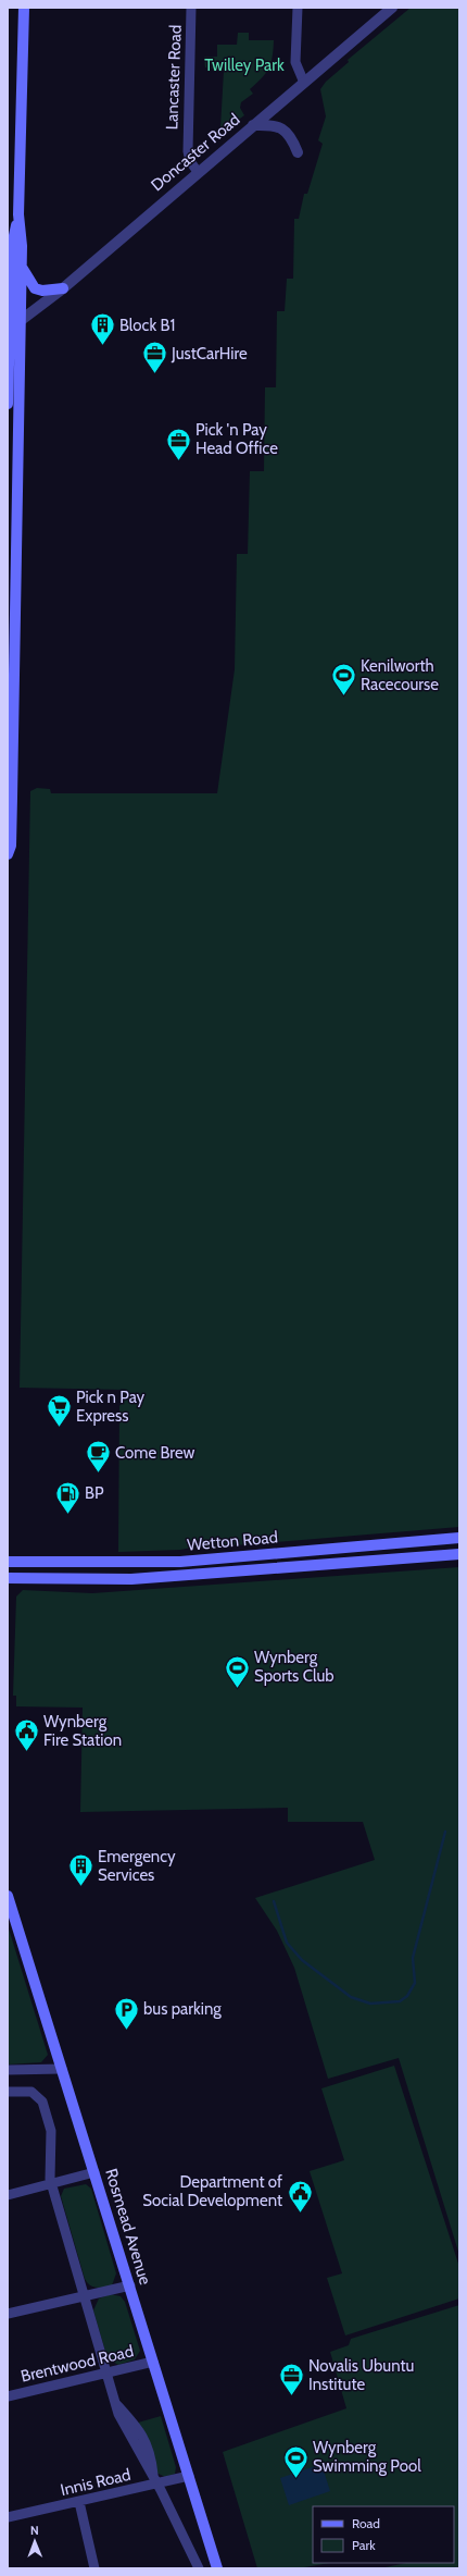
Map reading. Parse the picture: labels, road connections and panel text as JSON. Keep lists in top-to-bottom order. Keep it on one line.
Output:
{"streets":{"main road":["Wetton Road","Rosmead Avenue"],"street":["Lancaster Road","Doncaster Road","Brentwood Road","Innis Road"]},"crossings":[["Lancaster Road","Doncaster Road"],["Rosmead Avenue","Brentwood Road"],["Rosmead Avenue","Innis Road"]],"parks":["Twilley Park"],"places":{"building":["Block B1","Emergency Services"],"office":["JustCarHire","Pick 'n Pay Head Office","Novalis Ubuntu Institute"],"sports":["Kenilworth Racecourse","Wynberg Sports Club","Wynberg Swimming Pool"],"supermarket":["Pick n Pay Express"],"cafe":["Come Brew"],"fuel station":["BP"],"public building":["Wynberg Fire Station","Department of Social Development"],"parking":["bus parking"]},"legend":["Road","Park"],"north":"top"}
